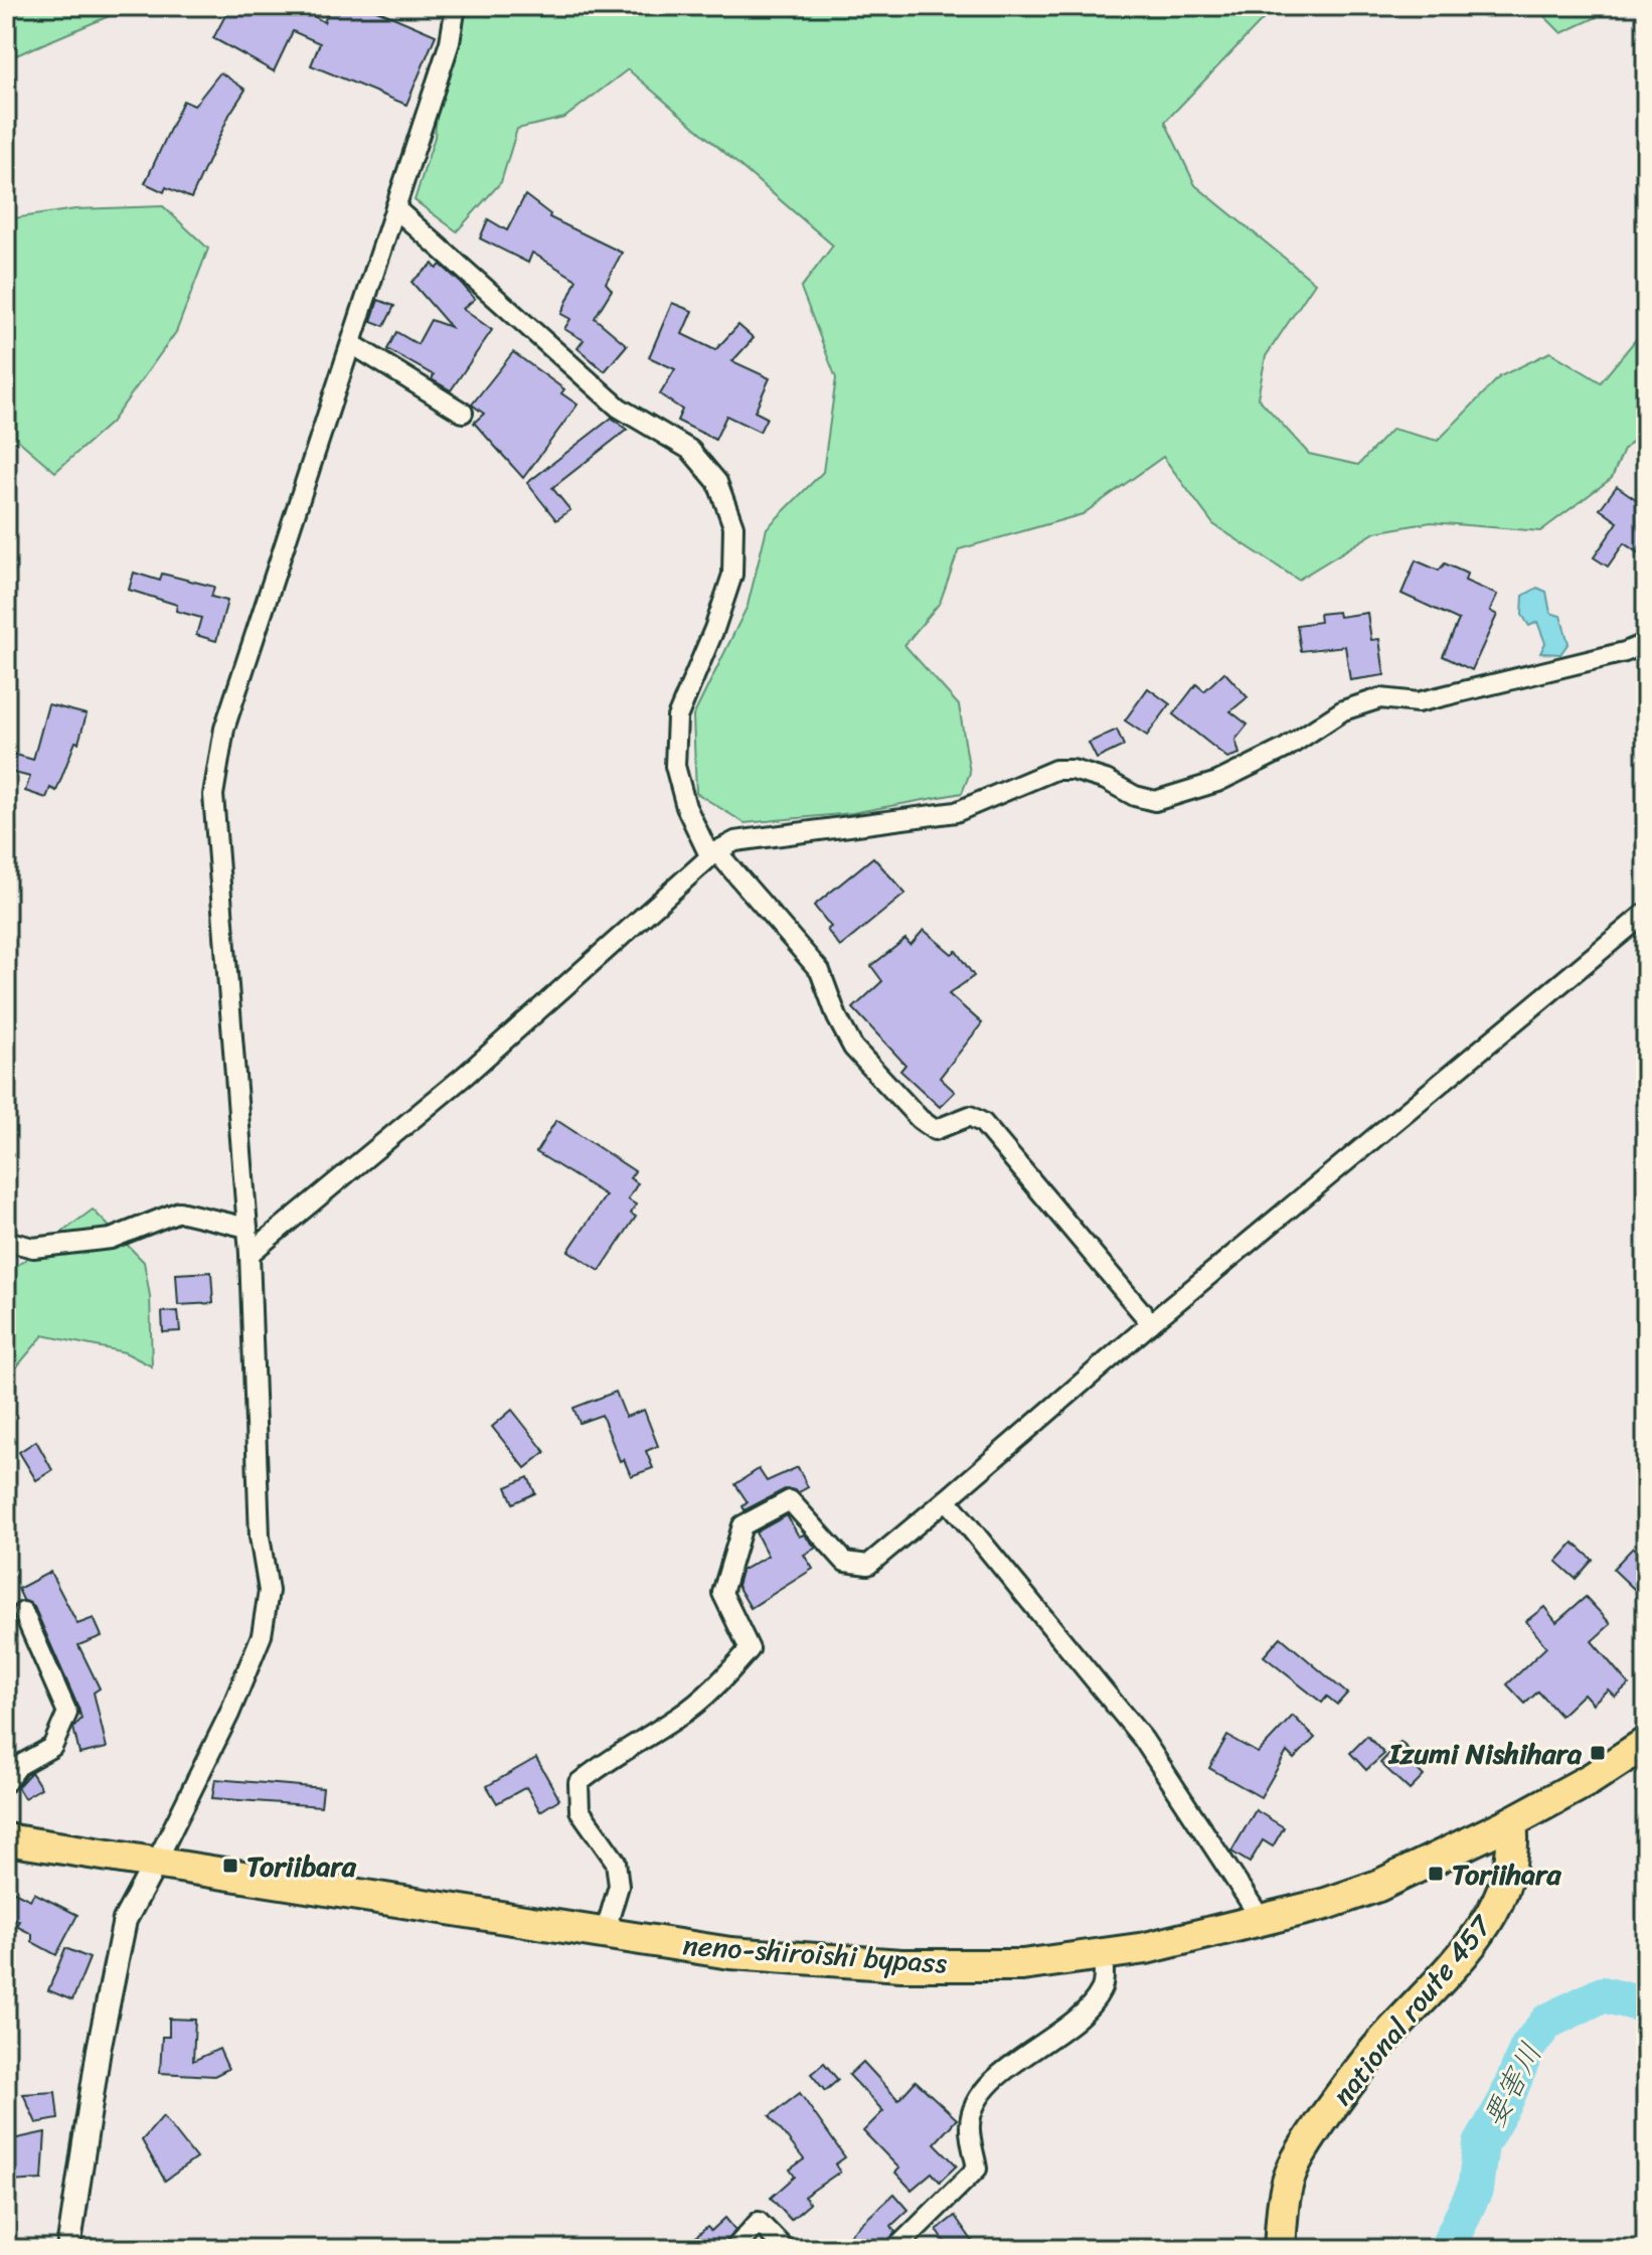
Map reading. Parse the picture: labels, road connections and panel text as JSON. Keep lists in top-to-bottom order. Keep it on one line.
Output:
{"streets":{"highway":["neno-shiroishi bypass","national route 457"]},"crossings":[["neno-shiroishi bypass","national route 457"]],"water":["要害川"],"places":{"transit":["Izumi Nishihara","Toriibara","Toriihara"]}}
